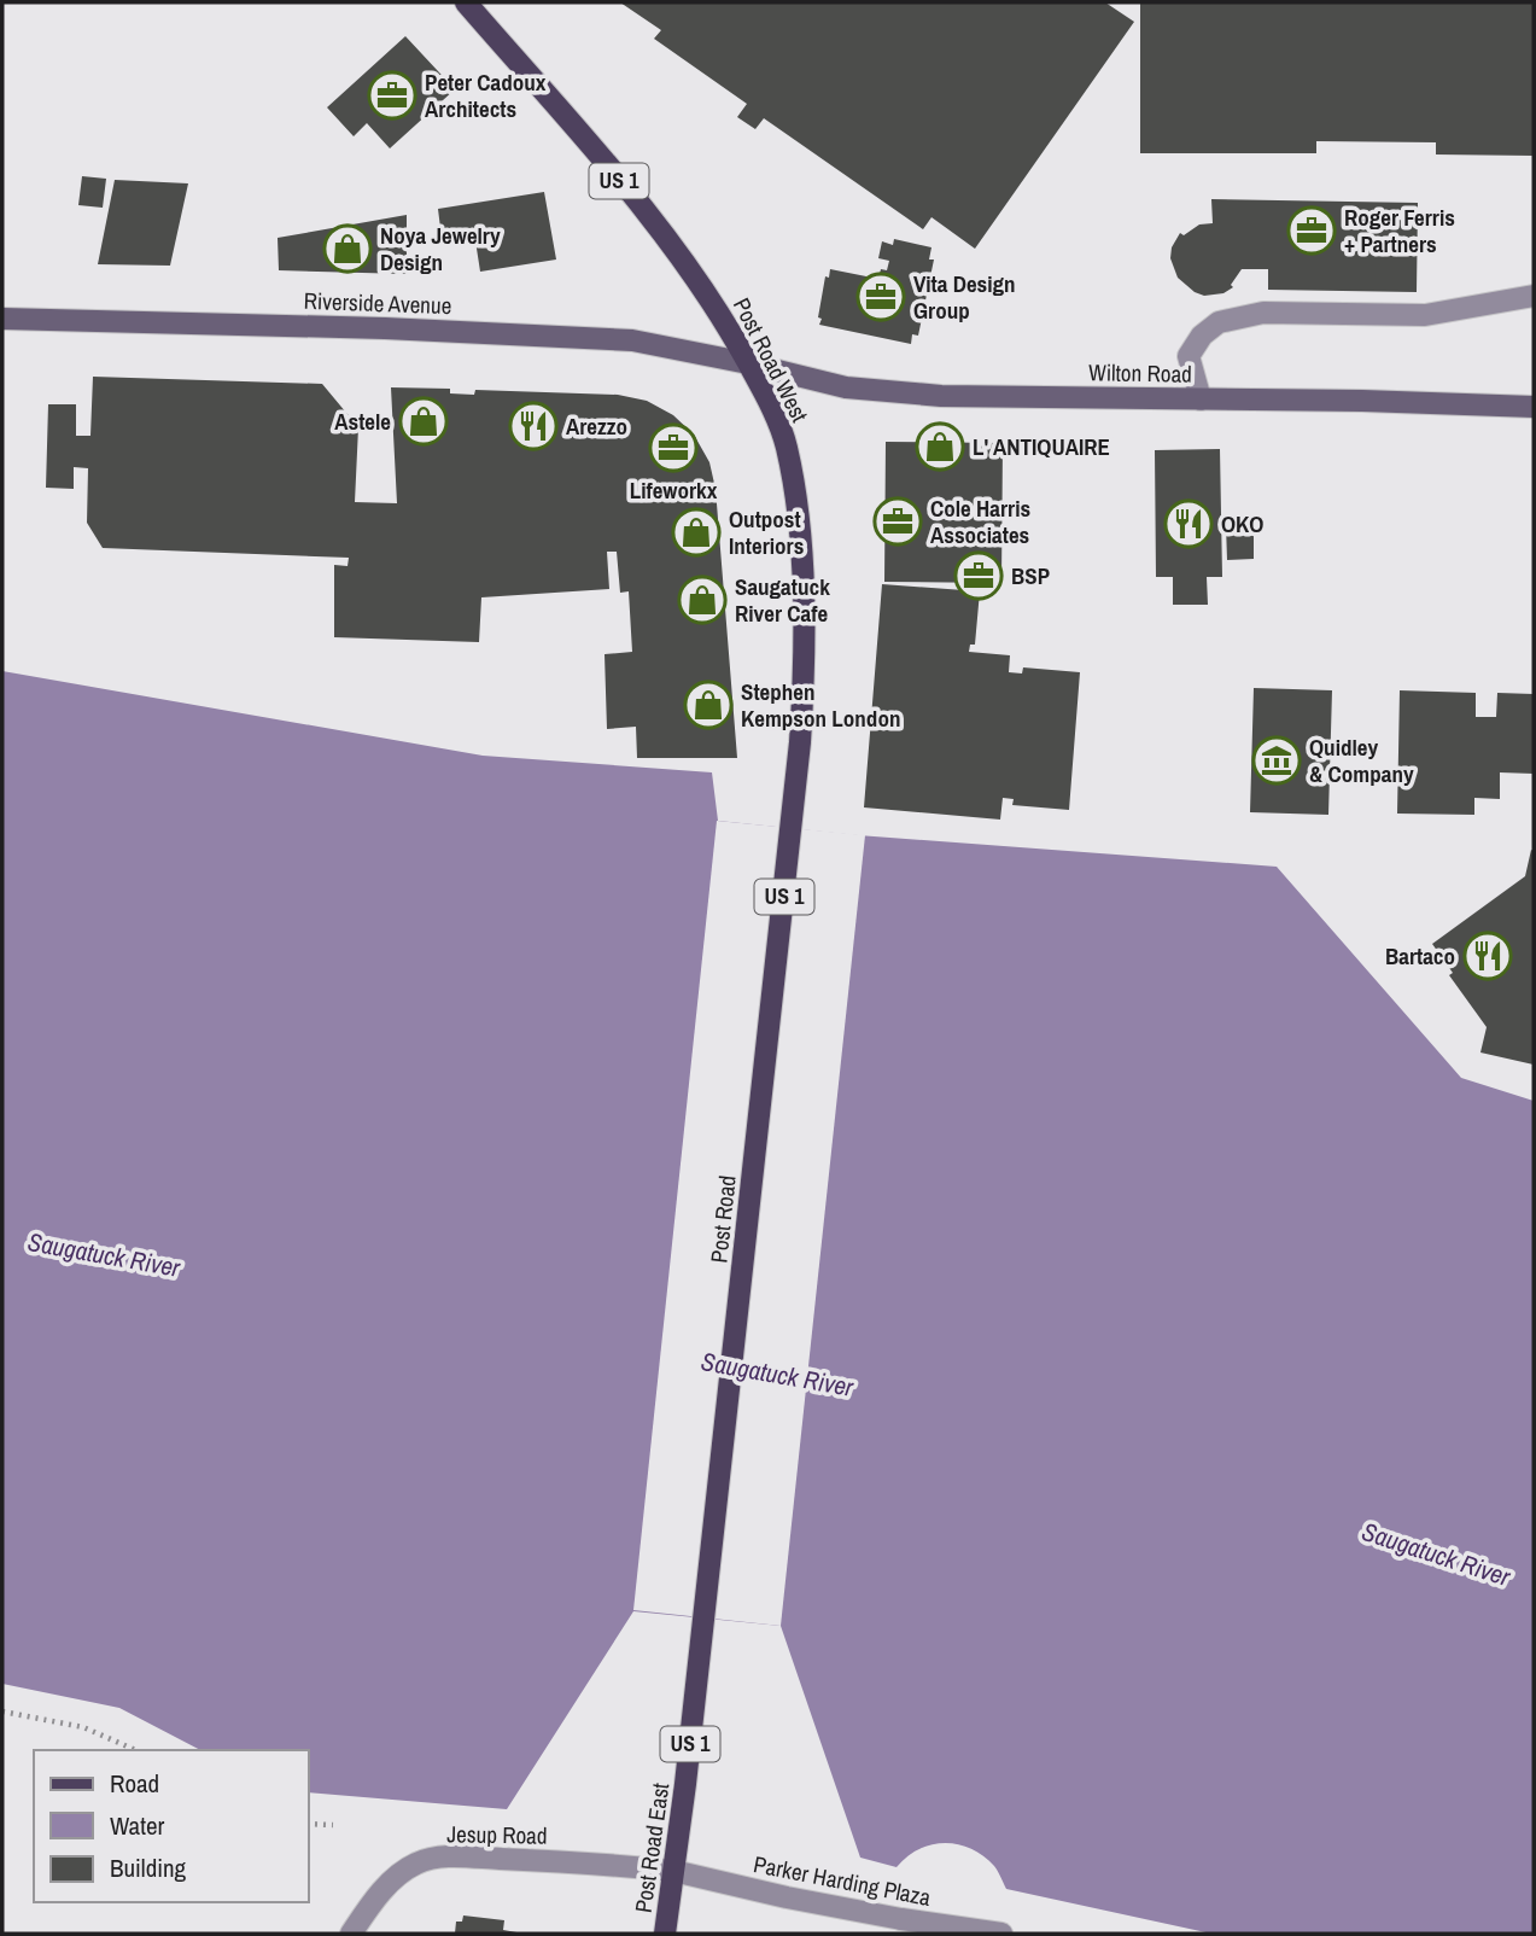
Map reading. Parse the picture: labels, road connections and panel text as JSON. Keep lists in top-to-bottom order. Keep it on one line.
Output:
{"streets":{"main road":["US 1","Riverside Avenue","Post Road West","Wilton Road","Post Road","Post Road East"],"street":["Jesup Road","Parker Harding Plaza"]},"crossings":[["Riverside Avenue","Post Road West"],["Riverside Avenue","Wilton Road"],["Post Road West","Wilton Road"],["Post Road West","Post Road"],["Post Road","Post Road East"],["Jesup Road","Post Road East"],["Jesup Road","Parker Harding Plaza"],["Post Road East","Parker Harding Plaza"]],"water":["Saugatuck River"],"places":{"office":["Peter Cadoux Architects","Roger Ferris + Partners","Vita Design Group","Lifeworkx","Cole Harris Associates","BSP"],"shop":["Noya Jewelry Design","Astele","L' ANTIQUAIRE","Outpost Interiors","Saugatuck River Cafe","Stephen Kempson London"],"restaurant":["Arezzo","OKO","Bartaco"],"museum":["Quidley & Company"]},"legend":["Road","Water","Building"]}
